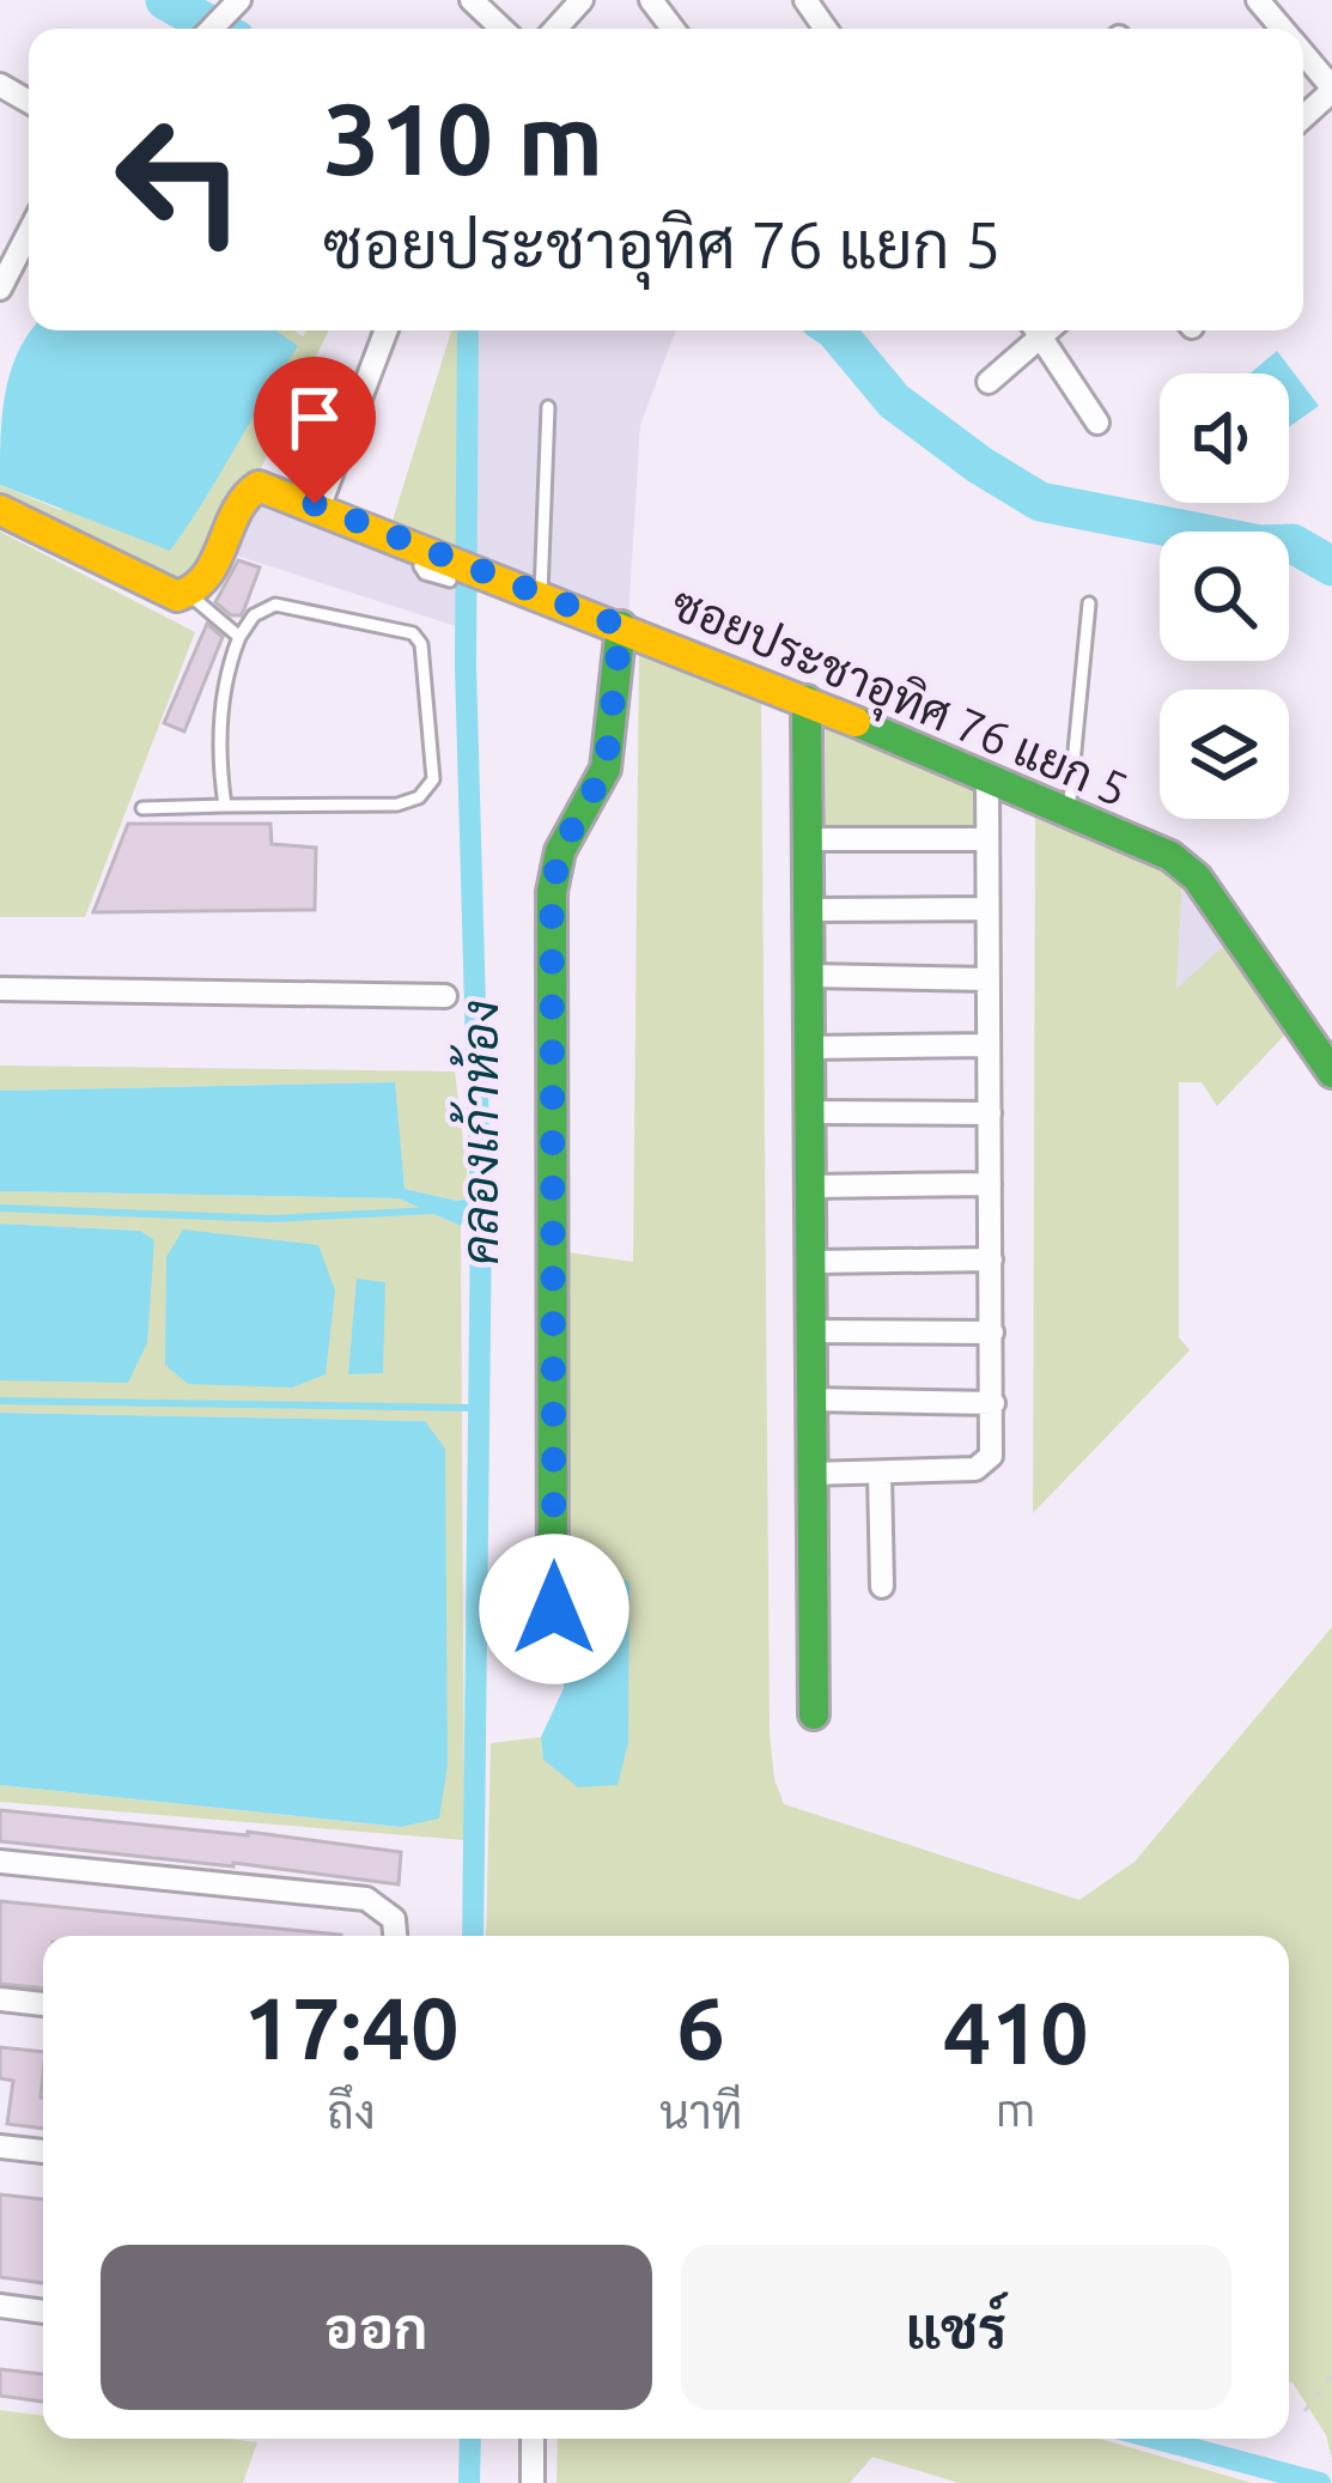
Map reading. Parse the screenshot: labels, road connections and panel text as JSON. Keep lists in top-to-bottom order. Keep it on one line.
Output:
{"streets":{"street":["ซอยประชาอุทิศ 76 แยก 5"]},"water":["คลองเก้าห้อง"],"page":{"turn":["310 m","ซอยประชาอุทิศ 76 แยก 5"],"eta":["17:40","ถึง","6","นาที","410","m"],"buttons":["ออก","แชร์"]}}
